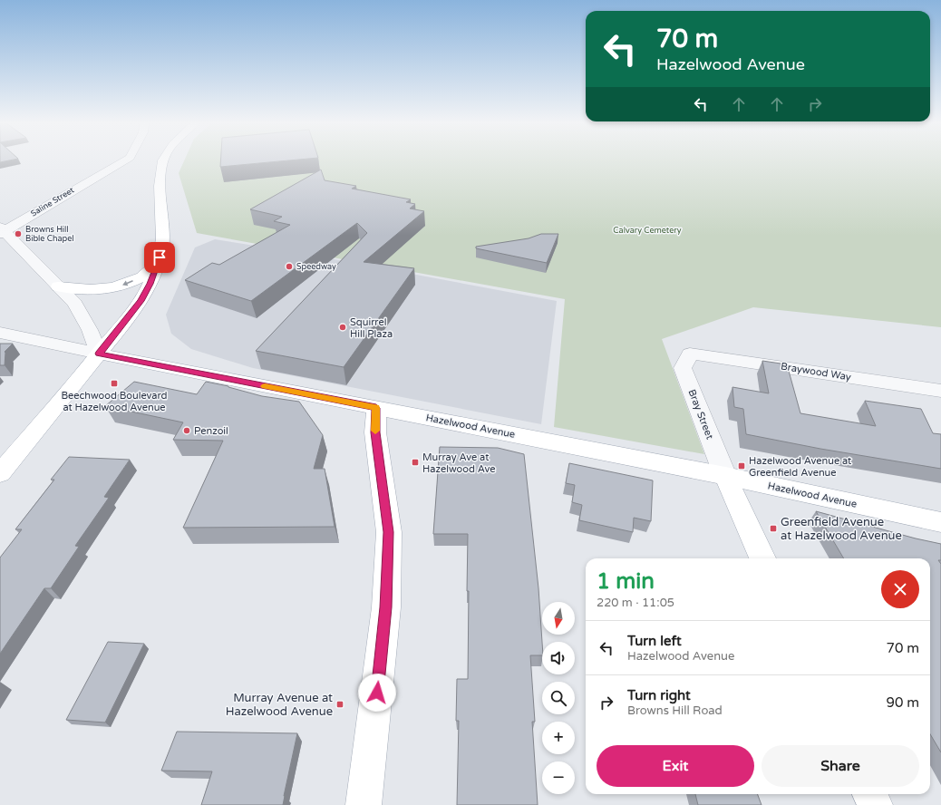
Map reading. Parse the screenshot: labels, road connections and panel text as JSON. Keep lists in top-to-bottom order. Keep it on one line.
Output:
{"streets":{"main road":["Hazelwood Avenue"],"street":["Saline Street","Braywood Way","Bray Street"]},"crossings":[["Braywood Way","Bray Street"],["Bray Street","Hazelwood Avenue"]],"parks":["Calvary Cemetery"],"places":{"other":["Browns Hill Bible Chapel","Speedway","Squirrel Hill Plaza","Penzoil"],"transit":["Beechwood Boulevard at Hazelwood Avenue","Murray Ave at Hazelwood Ave","Hazelwood Avenue at Greenfield Avenue","Greenfield Avenue at Hazelwood Avenue","Murray Avenue at Hazelwood Avenue"]},"north":"bottom","page":{"turn":["70 m","Hazelwood Avenue"],"heading":["1 min","220 m · 11:05"],"map_buttons":["+","−"],"list":[{"name":"Turn left","note":"Hazelwood Avenue","value":"70 m"},{"name":"Turn right","note":"Browns Hill Road","value":"90 m"}],"buttons":["Exit","Share"]}}
